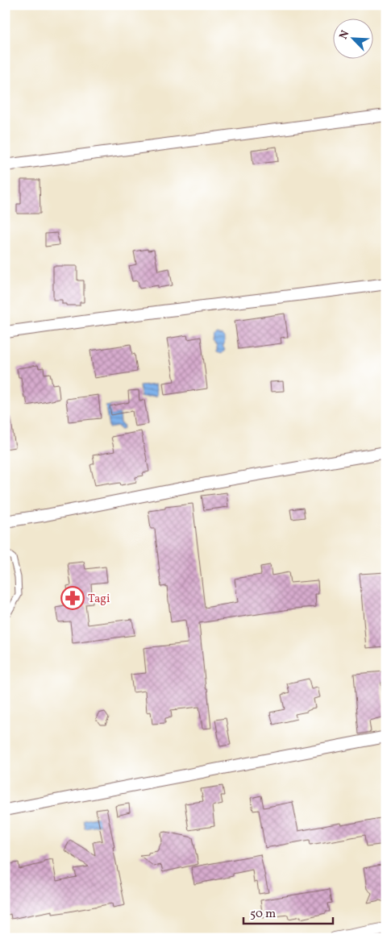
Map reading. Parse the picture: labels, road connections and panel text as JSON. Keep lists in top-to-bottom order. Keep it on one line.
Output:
{"places":{"pharmacy":["Tagi"]},"scale_bar":"50 m","north":"top left"}
